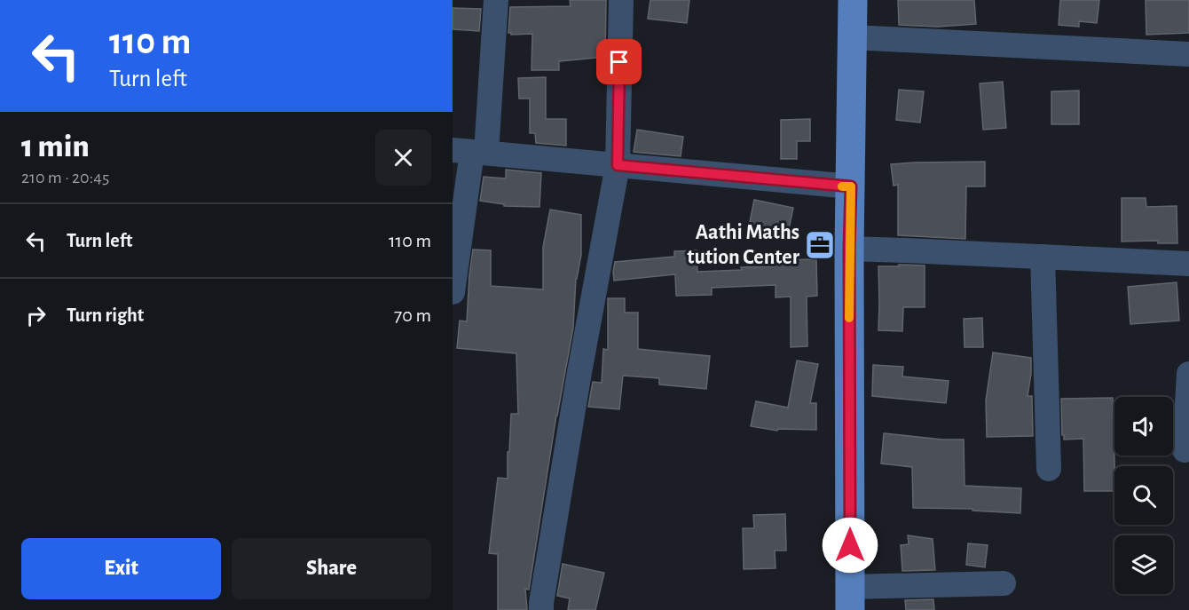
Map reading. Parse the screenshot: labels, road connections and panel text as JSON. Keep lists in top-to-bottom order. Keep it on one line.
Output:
{"places":{"office":["Aathi Maths tution Center"]},"page":{"turn":["110 m","Turn left"],"heading":["1 min","210 m · 20:45"],"list":[{"name":"Turn left","value":"110 m"},{"name":"Turn right","value":"70 m"}],"buttons":["Exit","Share"]}}
